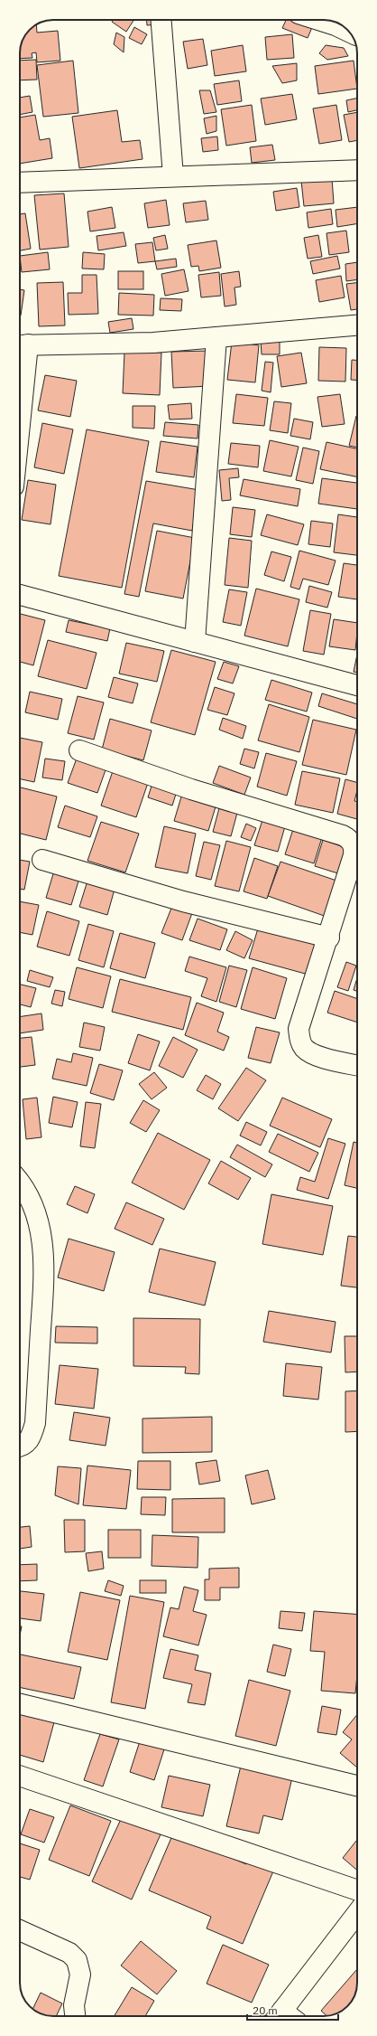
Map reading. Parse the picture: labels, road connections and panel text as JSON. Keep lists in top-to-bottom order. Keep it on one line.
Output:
{"scale_bar":"20 m"}
